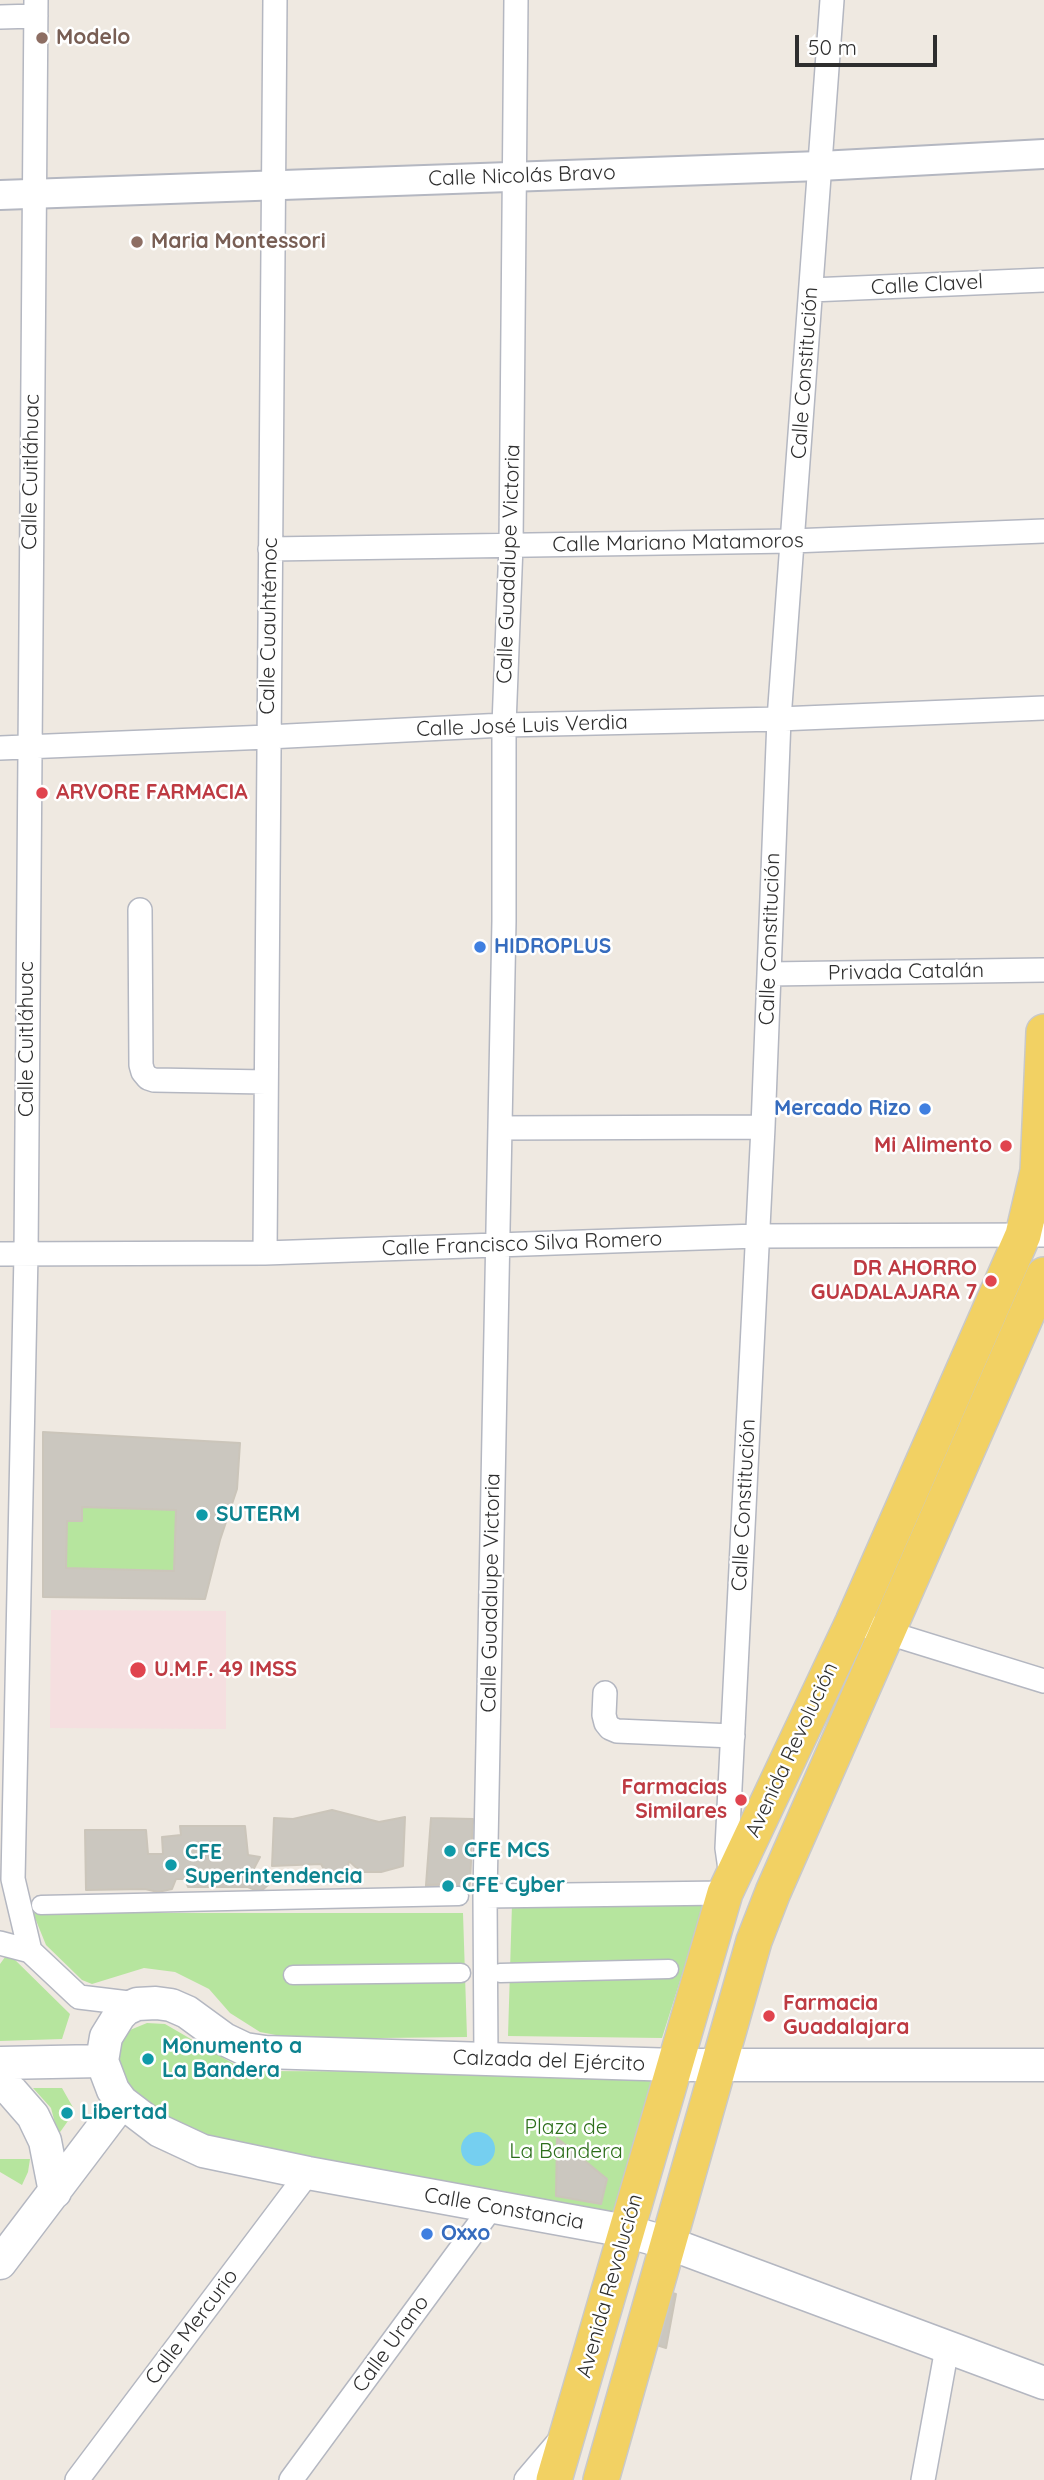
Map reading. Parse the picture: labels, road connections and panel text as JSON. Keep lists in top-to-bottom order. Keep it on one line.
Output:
{"streets":{"main road":["Avenida Revolución","Calzada del Ejército","Calle Constancia"],"street":["Calle Nicolás Bravo","Calle Clavel","Calle Constitución","Calle Cuitláhuac","Calle Mariano Matamoros","Calle Guadalupe Victoria","Calle Cuauhtémoc","Calle José Luis Verdia","Privada Catalán","Calle Francisco Silva Romero","Calle Mercurio","Calle Urano"]},"crossings":[["Calle Nicolás Bravo","Calle Constitución"],["Calle Nicolás Bravo","Calle Cuitláhuac"],["Calle Nicolás Bravo","Calle Guadalupe Victoria"],["Calle Nicolás Bravo","Calle Cuauhtémoc"],["Calle Clavel","Calle Constitución"],["Calle Constitución","Calle Mariano Matamoros"],["Calle Constitución","Calle José Luis Verdia"],["Calle Constitución","Privada Catalán"],["Calle Constitución","Calle Francisco Silva Romero"],["Calle Constitución","Avenida Revolución"],["Calle Cuitláhuac","Calle José Luis Verdia"],["Calle Cuitláhuac","Calle Francisco Silva Romero"],["Calle Mariano Matamoros","Calle Guadalupe Victoria"],["Calle Mariano Matamoros","Calle Cuauhtémoc"],["Calle Guadalupe Victoria","Calle José Luis Verdia"],["Calle Guadalupe Victoria","Calle Francisco Silva Romero"],["Calle Guadalupe Victoria","Calzada del Ejército"],["Calle Cuauhtémoc","Calle José Luis Verdia"],["Calle Cuauhtémoc","Calle Francisco Silva Romero"],["Calle Francisco Silva Romero","Avenida Revolución"],["Avenida Revolución","Calzada del Ejército"],["Avenida Revolución","Calle Constancia"],["Calle Constancia","Calle Mercurio"],["Calle Constancia","Calle Urano"]],"parks":["Plaza de La Bandera"],"places":["Modelo","Maria Montessori","ARVORE FARMACIA","HIDROPLUS","Mercado Rizo","Mi Alimento","DR AHORRO GUADALAJARA 7","SUTERM","U.M.F. 49 IMSS","Farmacias Similares","CFE MCS","CFE Superintendencia","CFE Cyber","Farmacia Guadalajara","Monumento a La Bandera","Libertad","Oxxo"],"scale_bar":"50 m"}
